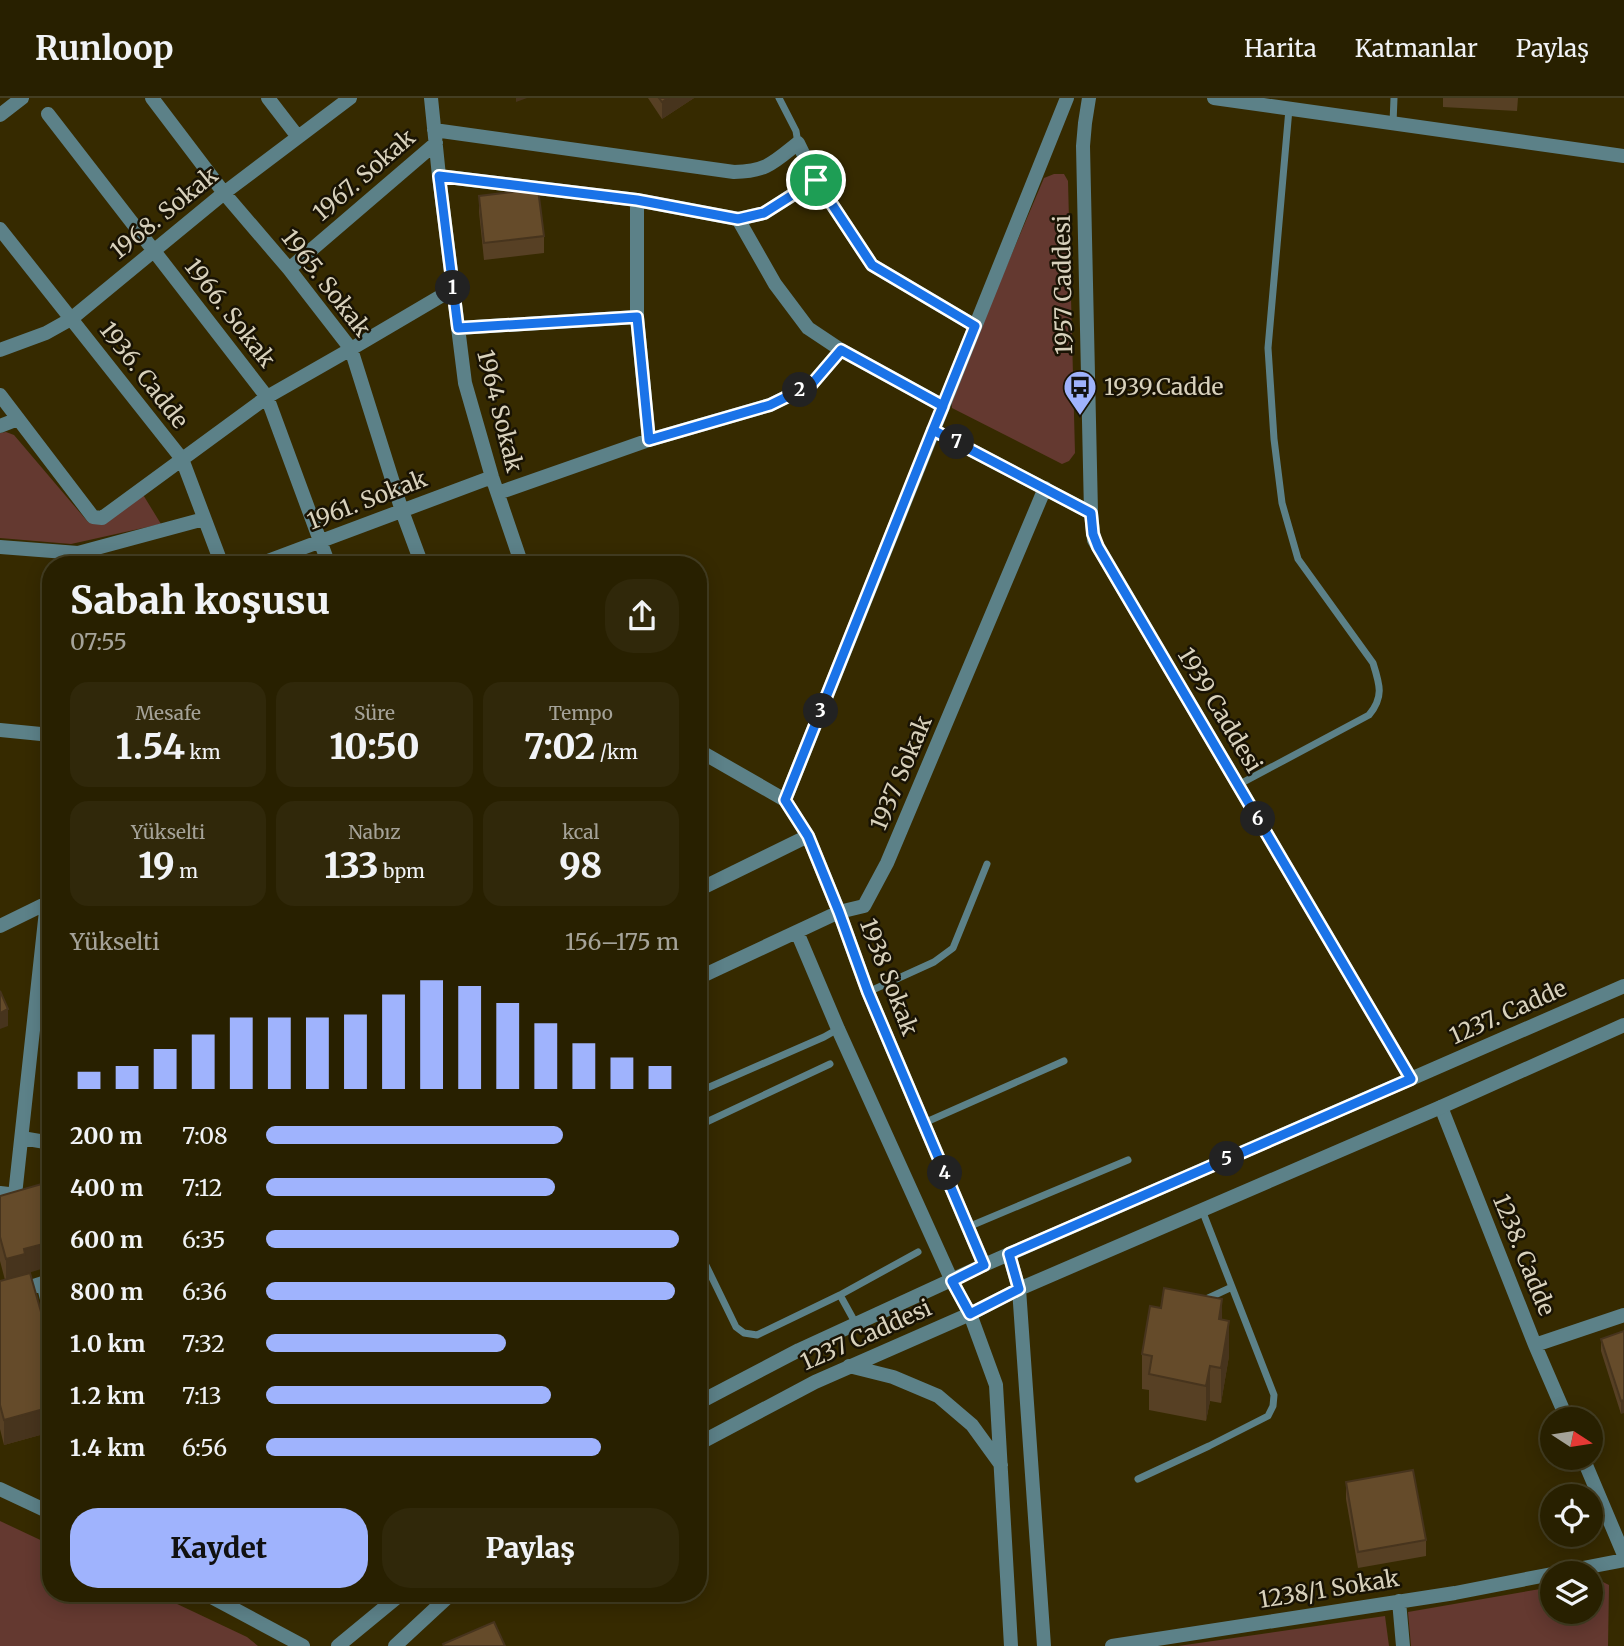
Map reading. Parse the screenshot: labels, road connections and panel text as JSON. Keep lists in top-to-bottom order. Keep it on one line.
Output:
{"streets":{"street":["1967. Sokak","1968. Sokak","1965. Sokak","1957 Caddesi","1966. Sokak","1936. Cadde","1964 Sokak","1961. Sokak","1939 Caddesi","1937 Sokak","1938 Sokak","1237. Cadde","1238. Cadde","1237 Caddesi","1238/1 Sokak"]},"crossings":[["1967. Sokak","1965. Sokak"],["1967. Sokak","1964 Sokak"],["1968. Sokak","1965. Sokak"],["1968. Sokak","1966. Sokak"],["1968. Sokak","1936. Cadde"],["1965. Sokak","1961. Sokak"],["1957 Caddesi","1939 Caddesi"],["1966. Sokak","1961. Sokak"],["1964 Sokak","1961. Sokak"],["1939 Caddesi","1237. Cadde"],["1939 Caddesi","1237 Caddesi"],["1937 Sokak","1938 Sokak"],["1938 Sokak","1237 Caddesi"],["1237. Cadde","1237 Caddesi"],["1238. Cadde","1237 Caddesi"]],"places":{"bus stop":["1939.Cadde"]},"north":"right","page":{"header":"Runloop","nav":["Harita","Katmanlar","Paylaş"],"pins":["1","2","7","3","6","5","4"],"heading":["Sabah koşusu","07:55"],"stats":[["Mesafe","1.54 km"],["Süre","10:50"],["Tempo","7:02 /km"],["Yükselti","19 m"],["Nabız","133 bpm"],["kcal","98"]],"chart":["Yükselti","156–175 m"],"list":[{"name":"200 m","note":"7:08"},{"name":"400 m","note":"7:12"},{"name":"600 m","note":"6:35"},{"name":"800 m","note":"6:36"},{"name":"1.0 km","note":"7:32"},{"name":"1.2 km","note":"7:13"},{"name":"1.4 km","note":"6:56"}],"buttons":["Kaydet","Paylaş"]}}
